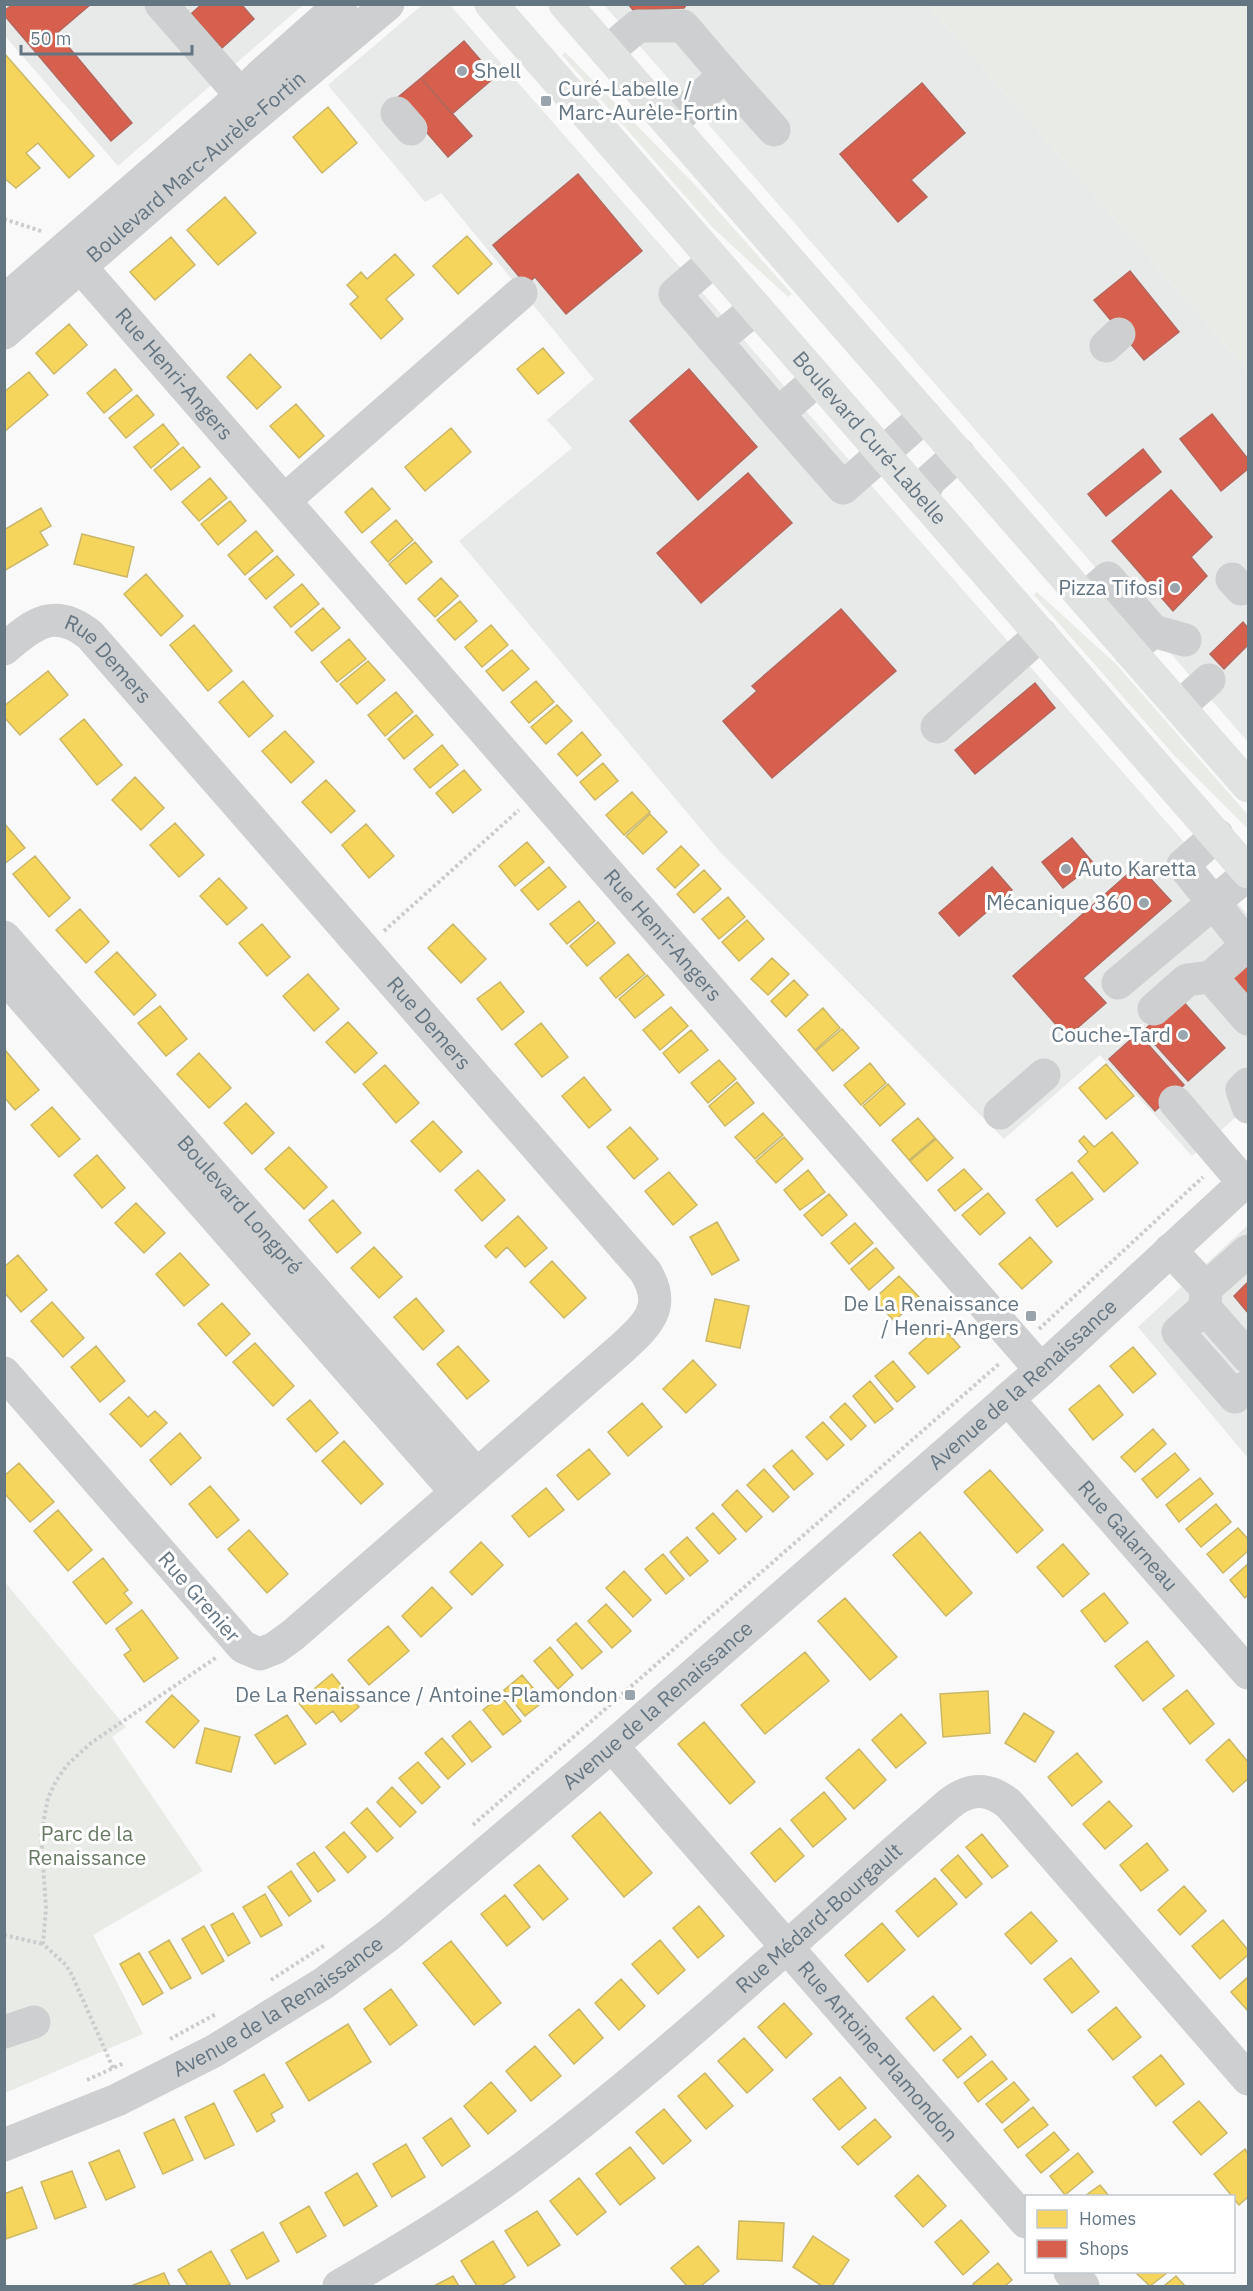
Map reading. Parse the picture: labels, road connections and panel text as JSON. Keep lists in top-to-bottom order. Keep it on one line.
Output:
{"streets":{"main road":["Boulevard Curé-Labelle"],"street":["Boulevard Marc-Aurèle-Fortin","Rue Henri-Angers","Rue Demers","Boulevard Longpré","Avenue de la Renaissance","Rue Galarneau","Rue Grenier","Rue Médard-Bourgault","Rue Antoine-Plamondon"]},"crossings":[["Boulevard Marc-Aurèle-Fortin","Rue Henri-Angers"],["Rue Henri-Angers","Avenue de la Renaissance"],["Rue Demers","Boulevard Longpré"],["Rue Demers","Rue Grenier"],["Boulevard Longpré","Rue Grenier"],["Avenue de la Renaissance","Rue Galarneau"],["Avenue de la Renaissance","Rue Antoine-Plamondon"],["Rue Médard-Bourgault","Rue Antoine-Plamondon"]],"parks":["Parc de la Renaissance"],"places":{"other":["Shell","Pizza Tifosi","Auto Karetta","Mécanique 360","Couche-Tard"],"transit":["Curé-Labelle / Marc-Aurèle-Fortin","De La Renaissance / Henri-Angers","De La Renaissance / Antoine-Plamondon"]},"legend":["Homes","Shops"],"scale_bar":"50 m"}
